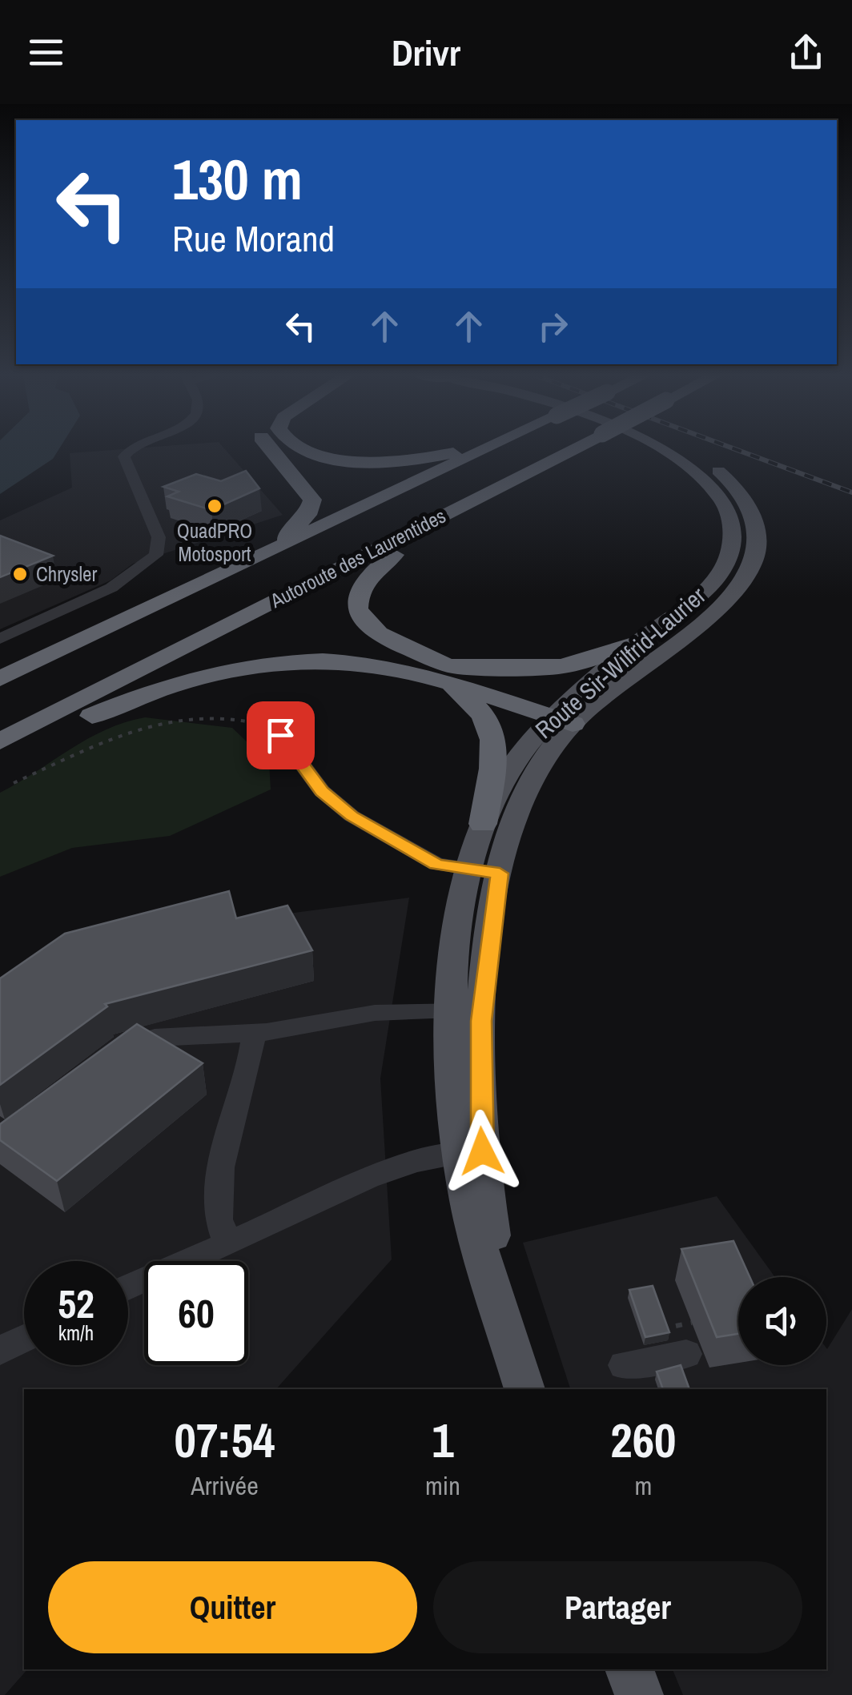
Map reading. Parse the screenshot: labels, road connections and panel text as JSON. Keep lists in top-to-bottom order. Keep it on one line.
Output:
{"streets":{"highway":["Autoroute des Laurentides"],"main road":["Route Sir-Wilfrid-Laurier"]},"places":["QuadPRO Motosport","Chrysler"],"page":{"header":"Drivr","turn":["130 m","Rue Morand"],"speed":"52 km/h","limit":"60","eta":["07:54","Arrivée","1","min","260","m"],"buttons":["Quitter","Partager"]}}
